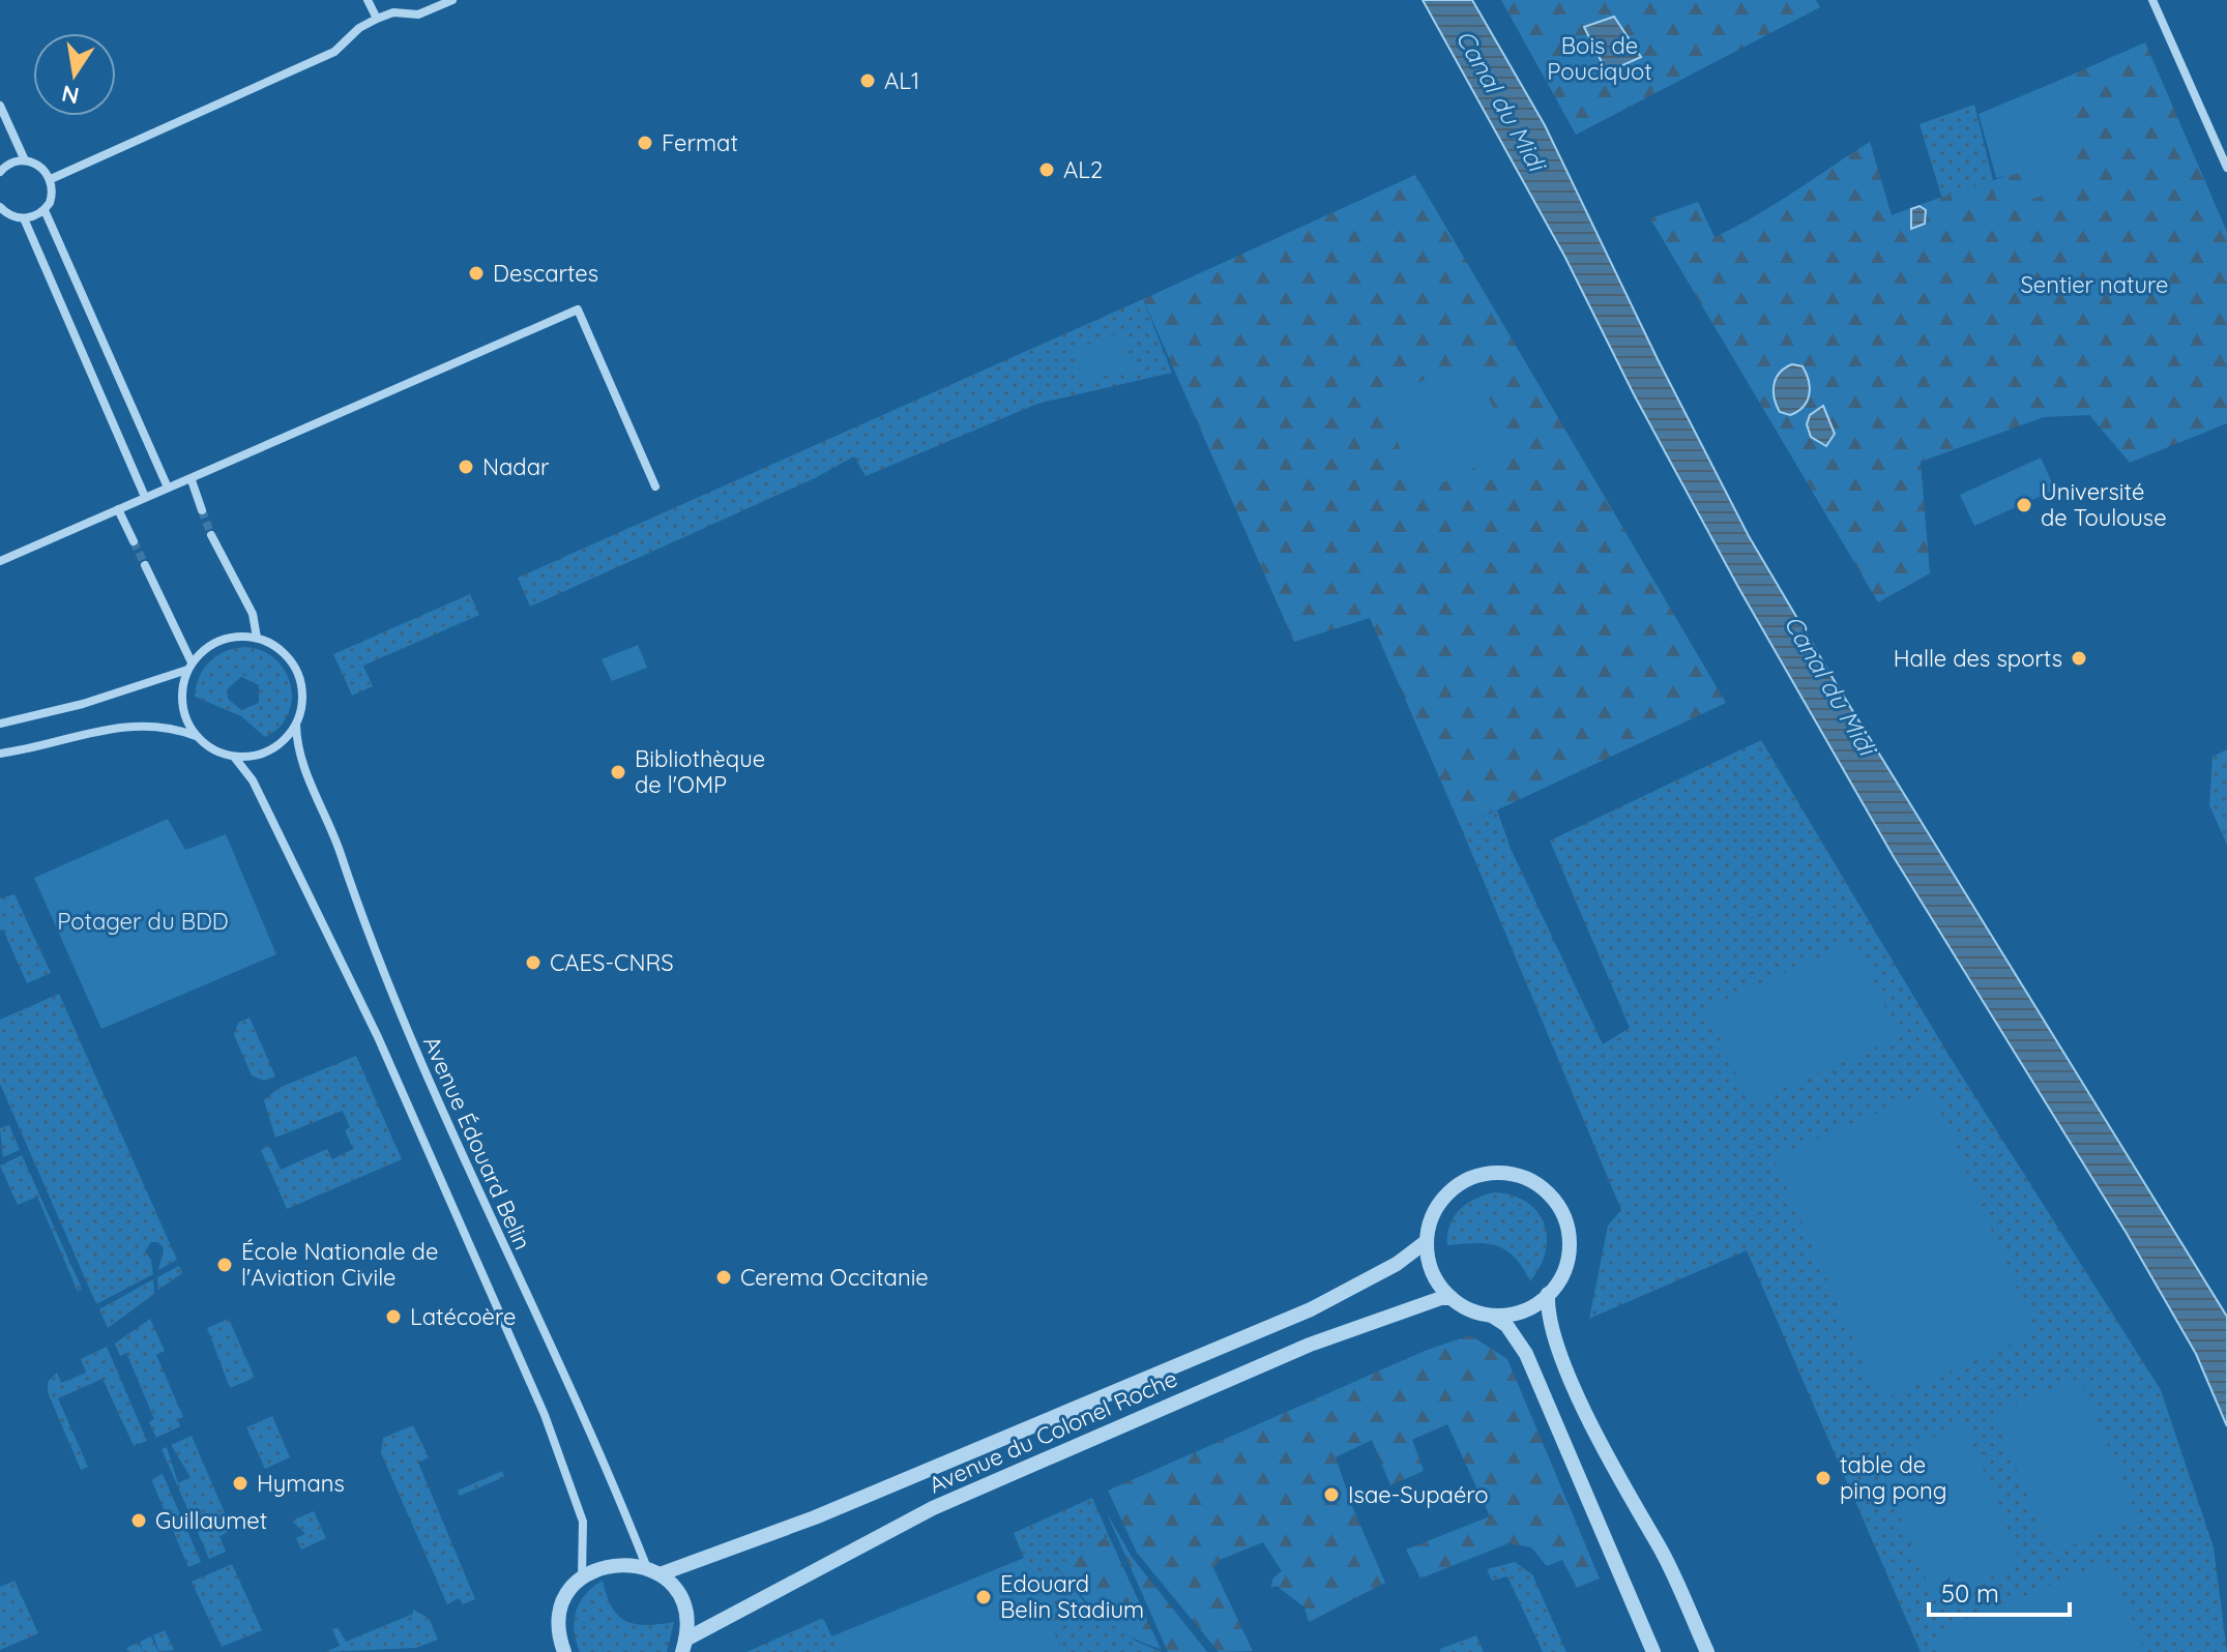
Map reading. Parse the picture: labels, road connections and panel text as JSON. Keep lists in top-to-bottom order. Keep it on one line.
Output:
{"streets":{"street":["Avenue Édouard Belin","Avenue du Colonel Roche"]},"crossings":[["Avenue Édouard Belin","Avenue du Colonel Roche"]],"water":["Canal du Midi"],"parks":["Bois de Pouciquot","Sentier nature","Potager du BDD"],"places":["AL1","Fermat","AL2","Descartes","Nadar","Université de Toulouse","Halle des sports","Bibliothèque de l'OMP","CAES-CNRS","École Nationale de l'Aviation Civile","Cerema Occitanie","Latécoère","table de ping pong","Hymans","Isae-Supaéro","Guillaumet","Edouard Belin Stadium"],"scale_bar":"50 m","north":"bottom"}
